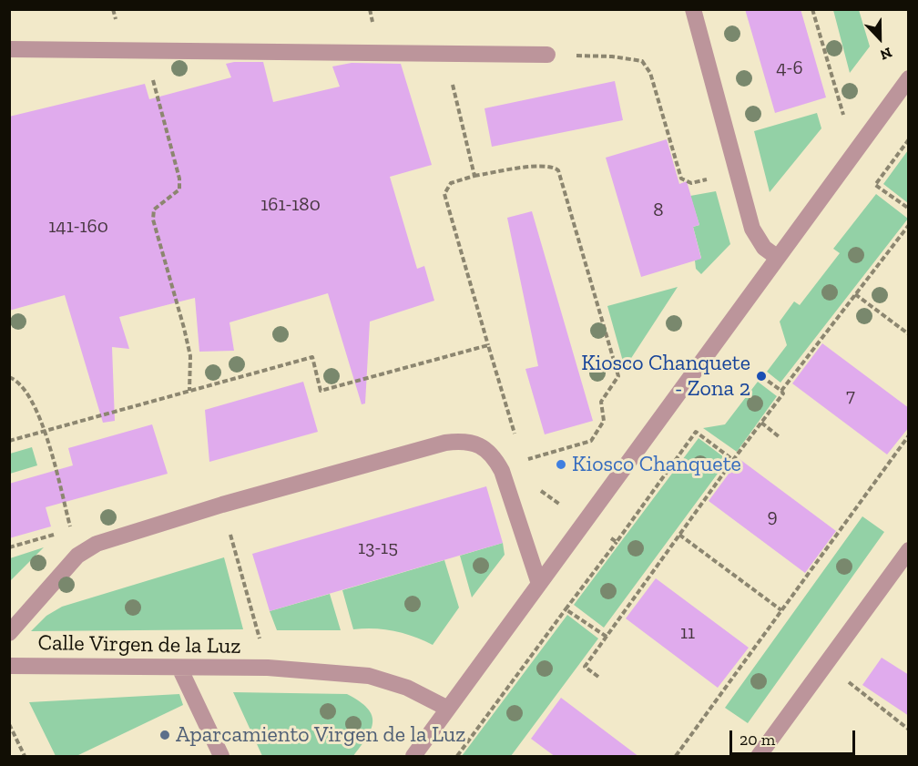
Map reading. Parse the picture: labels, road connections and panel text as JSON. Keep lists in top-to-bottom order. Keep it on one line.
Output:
{"streets":{"street":["Calle Virgen de la Luz"]},"places":["Kiosco Chanquete - Zona 2","Kiosco Chanquete","Aparcamiento Virgen de la Luz"],"house_numbers":["4-6","161-180","8","141-160","7","9","13-15","11"],"scale_bar":"20 m","north":"bottom"}
